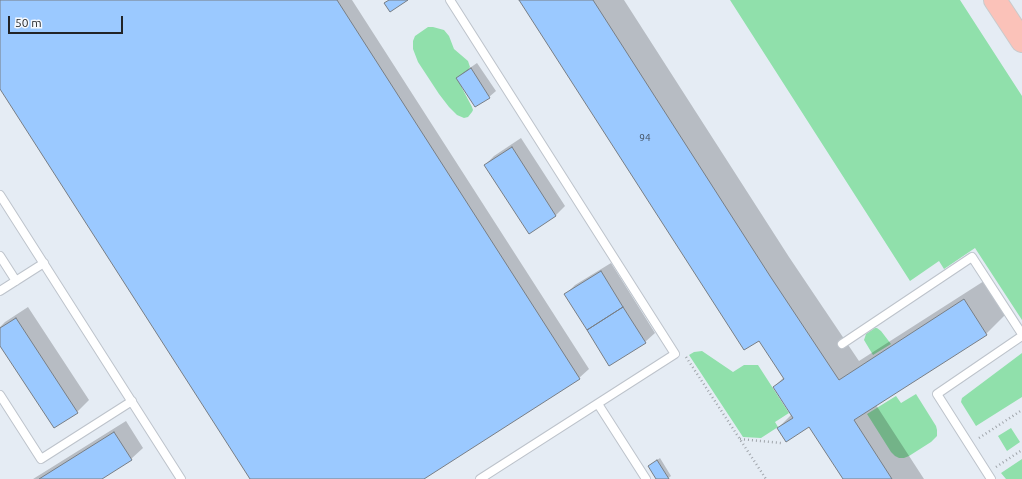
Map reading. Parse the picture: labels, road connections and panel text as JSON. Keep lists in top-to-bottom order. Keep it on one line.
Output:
{"house_numbers":["94"],"scale_bar":"50 m"}
